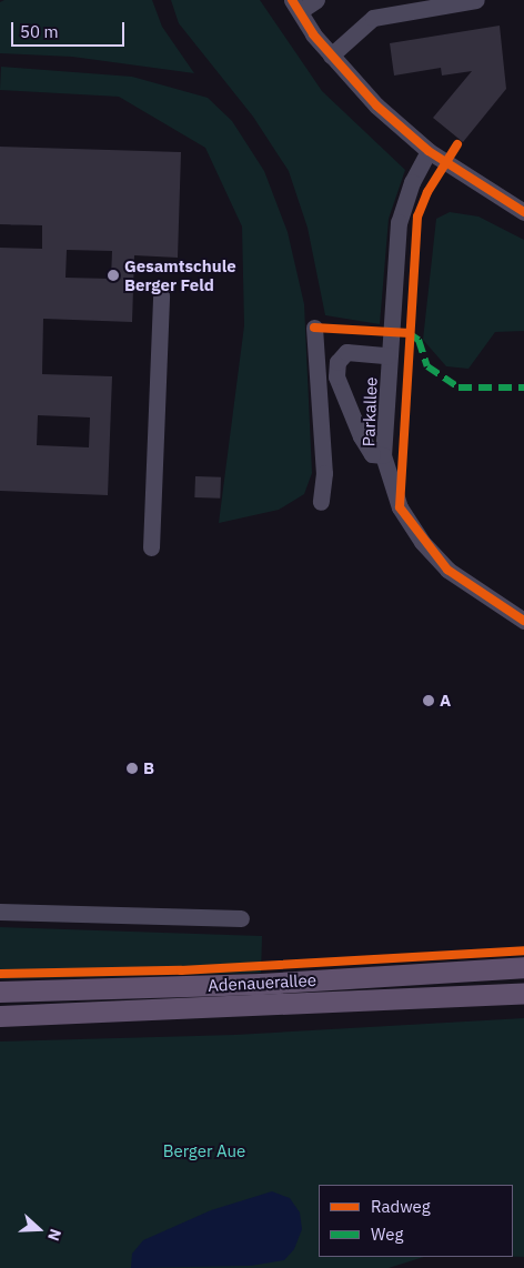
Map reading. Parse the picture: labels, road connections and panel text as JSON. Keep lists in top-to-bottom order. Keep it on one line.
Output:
{"streets":{"main road":["Adenauerallee"],"street":["Parkallee"]},"parks":["Berger Aue"],"places":["Gesamtschule Berger Feld","A","B"],"legend":["Radweg","Weg"],"scale_bar":"50 m","north":"right"}
